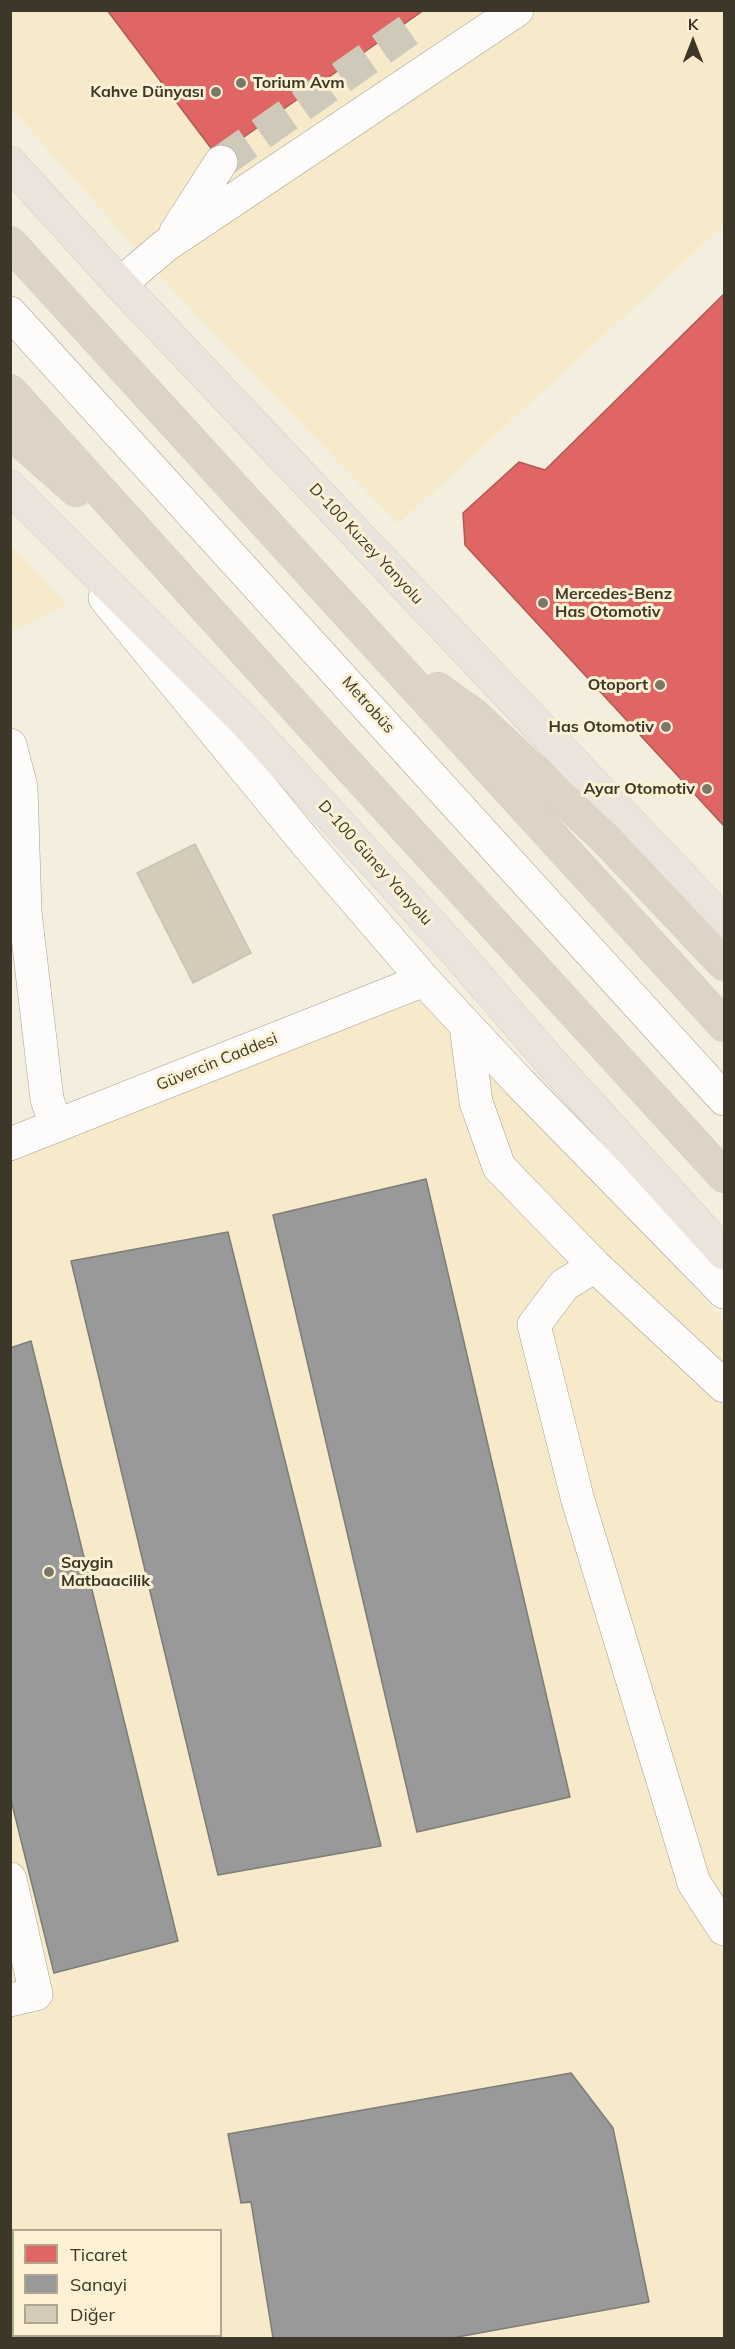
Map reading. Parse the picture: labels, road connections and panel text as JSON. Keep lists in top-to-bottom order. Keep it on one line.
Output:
{"streets":{"main road":["D-100 Kuzey Yanyolu","D-100 Güney Yanyolu"],"street":["Metrobüs","Güvercin Caddesi"]},"places":["Torium Avm","Kahve Dünyası","Mercedes-Benz Has Otomotiv","Otoport","Has Otomotiv","Ayar Otomotiv","Saygin Matbaacilik"],"legend":["Ticaret","Sanayi","Diğer"],"north":"top"}
